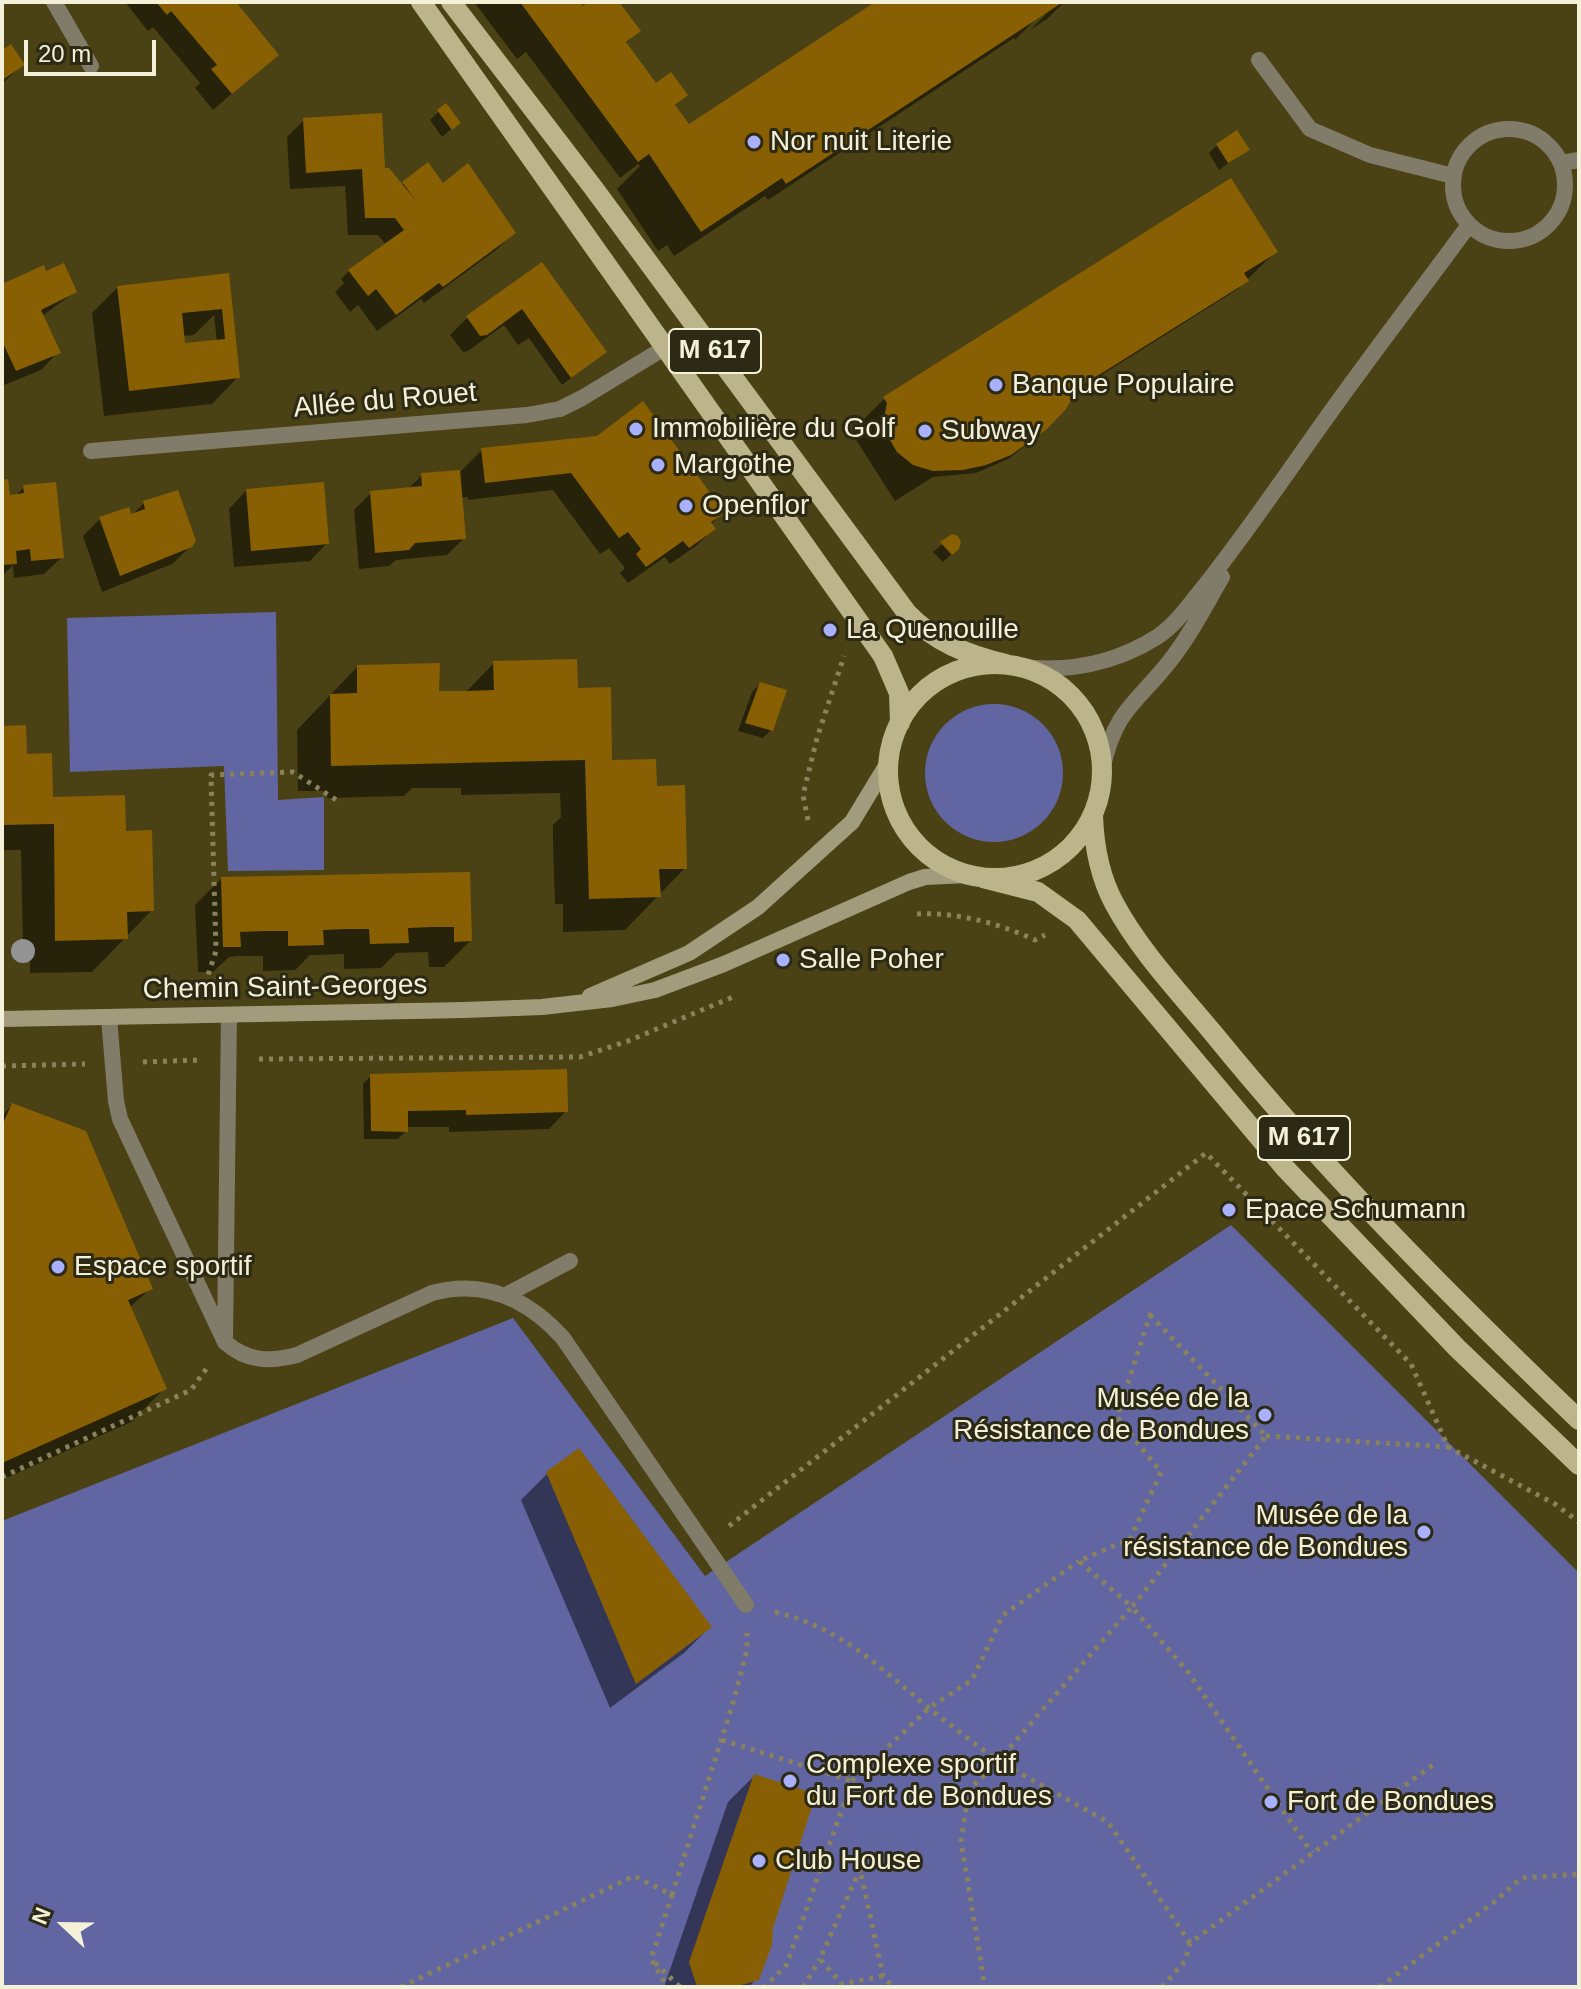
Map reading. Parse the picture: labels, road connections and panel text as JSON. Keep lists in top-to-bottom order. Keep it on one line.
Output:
{"streets":{"main road":["M 617"],"street":["Allée du Rouet","Chemin Saint-Georges"]},"crossings":[["M 617","Allée du Rouet"],["M 617","Chemin Saint-Georges"]],"places":["Nor nuit Literie","Banque Populaire","Immobilière du Golf","Subway","Margothe","Openflor","La Quenouille","Salle Poher","Epace Schumann","Espace sportif","Musée de la Résistance de Bondues","Musée de la résistance de Bondues","Complexe sportif du Fort de Bondues","Fort de Bondues","Club House"],"scale_bar":"20 m","north":"left"}
